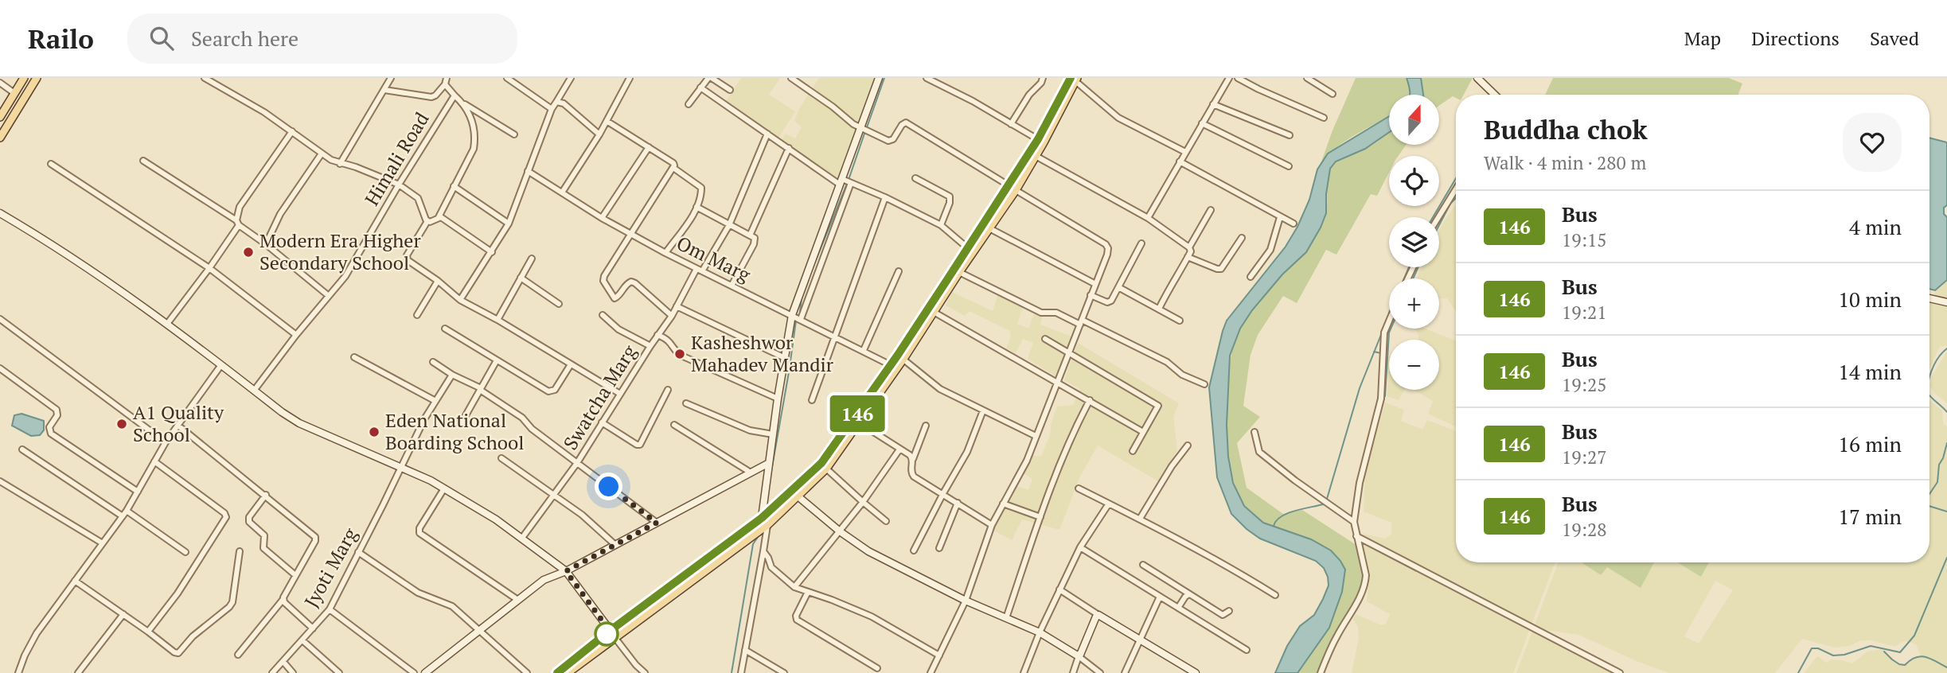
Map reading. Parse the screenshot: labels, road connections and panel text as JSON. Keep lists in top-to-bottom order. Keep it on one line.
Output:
{"streets":{"street":["Himali Road","Om Marg","Swatcha Marg","Jyoti Marg"]},"crossings":[["Om Marg","Swatcha Marg"]],"places":["Modern Era Higher Secondary School","Kasheshwor Mahadev Mandir","A1 Quality School","Eden National Boarding School"],"lines":["bus line 146"],"north":"top","page":{"header":"Railo","search":"Search here","nav":["Map","Directions","Saved"],"on_map":"146","map_buttons":["+","−"],"heading":["Buddha chok","Walk · 4 min · 280 m"],"list":[{"mark":"146","name":"Bus","note":"19:15","value":"4 min"},{"mark":"146","name":"Bus","note":"19:21","value":"10 min"},{"mark":"146","name":"Bus","note":"19:25","value":"14 min"},{"mark":"146","name":"Bus","note":"19:27","value":"16 min"},{"mark":"146","name":"Bus","note":"19:28","value":"17 min"}]}}
